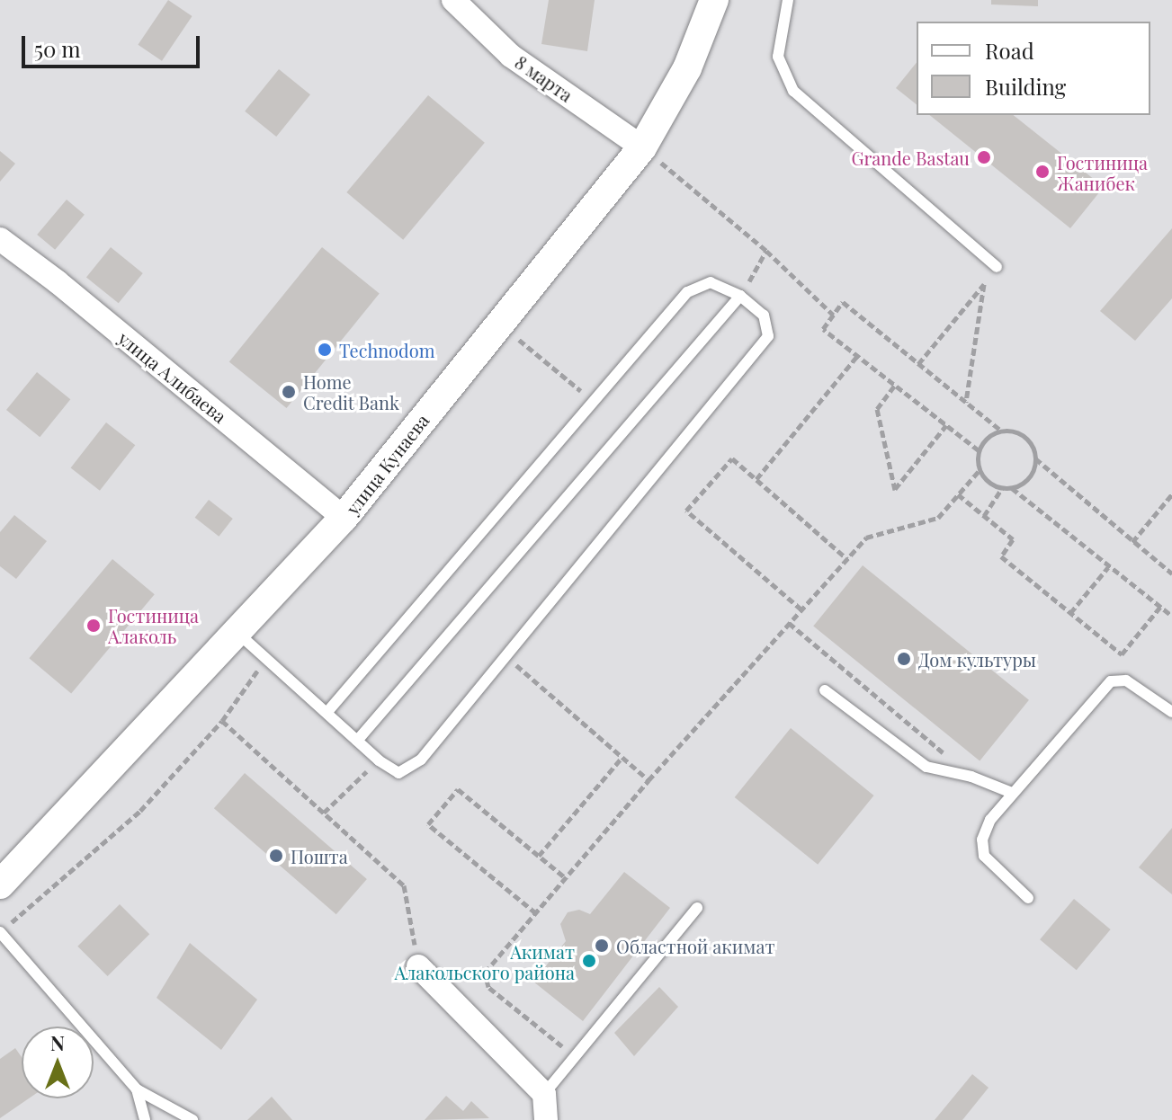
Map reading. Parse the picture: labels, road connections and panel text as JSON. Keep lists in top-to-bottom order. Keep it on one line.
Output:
{"streets":{"street":["8 марта","улица Алибаева","улица Кунаева"]},"crossings":[["8 марта","улица Кунаева"],["улица Алибаева","улица Кунаева"]],"places":["Grande Bastau","Гостиница Жанибек","Technodom","Home Credit Bank","Гостиница Алаколь","Дом культуры","Пошта","Областной акимат","Акимат Алакольского района"],"legend":["Road","Building"],"scale_bar":"50 m","north":"top"}
